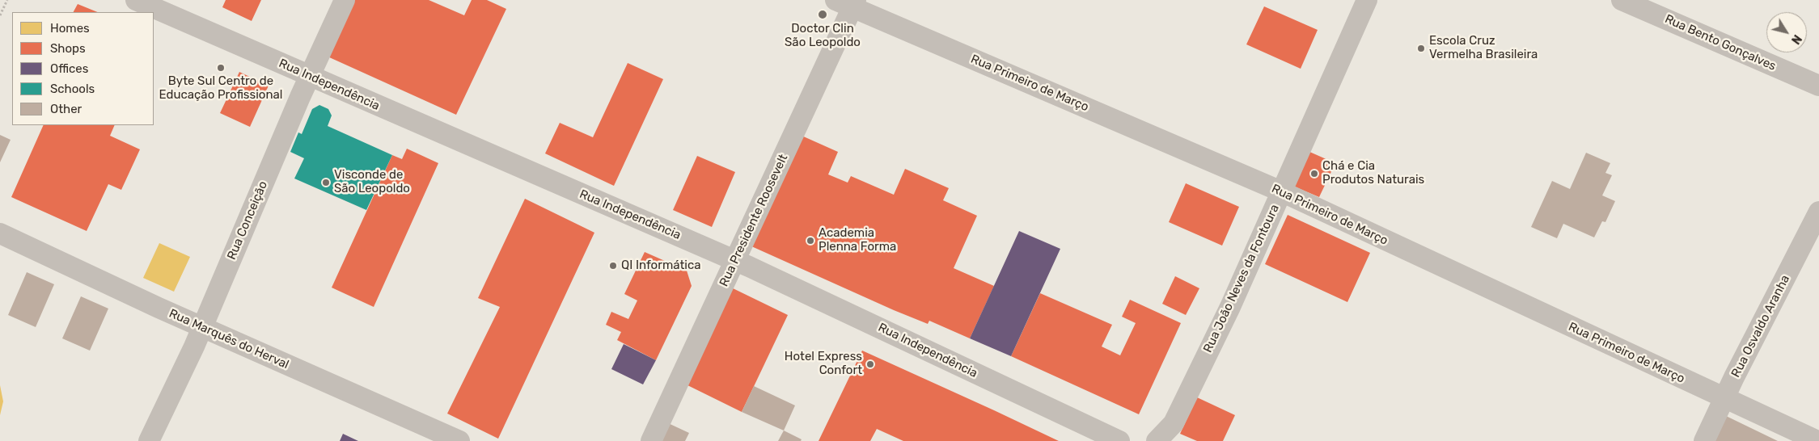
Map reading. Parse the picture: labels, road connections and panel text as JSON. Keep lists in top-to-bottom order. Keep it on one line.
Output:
{"streets":{"street":["Rua Bento Gonçalves","Rua Primeiro de Março","Rua Independência","Rua Conceição","Rua Presidente Roosevelt","Rua João Neves da Fontoura","Rua Osvaldo Aranha","Rua Marquês do Herval"]},"crossings":[["Rua Primeiro de Março","Rua Presidente Roosevelt"],["Rua Primeiro de Março","Rua João Neves da Fontoura"],["Rua Primeiro de Março","Rua Osvaldo Aranha"],["Rua Independência","Rua Conceição"],["Rua Independência","Rua Presidente Roosevelt"],["Rua Conceição","Rua Marquês do Herval"]],"places":["Doctor Clin São Leopoldo","Escola Cruz Vermelha Brasileira","Byte Sul Centro de Educação Profissional","Chá e Cia Produtos Naturais","Visconde de São Leopoldo","Academia Plenna Forma","QI Informática","Hotel Express Confort"],"legend":["Homes","Shops","Offices","Schools","Other"],"north":"bottom right"}
